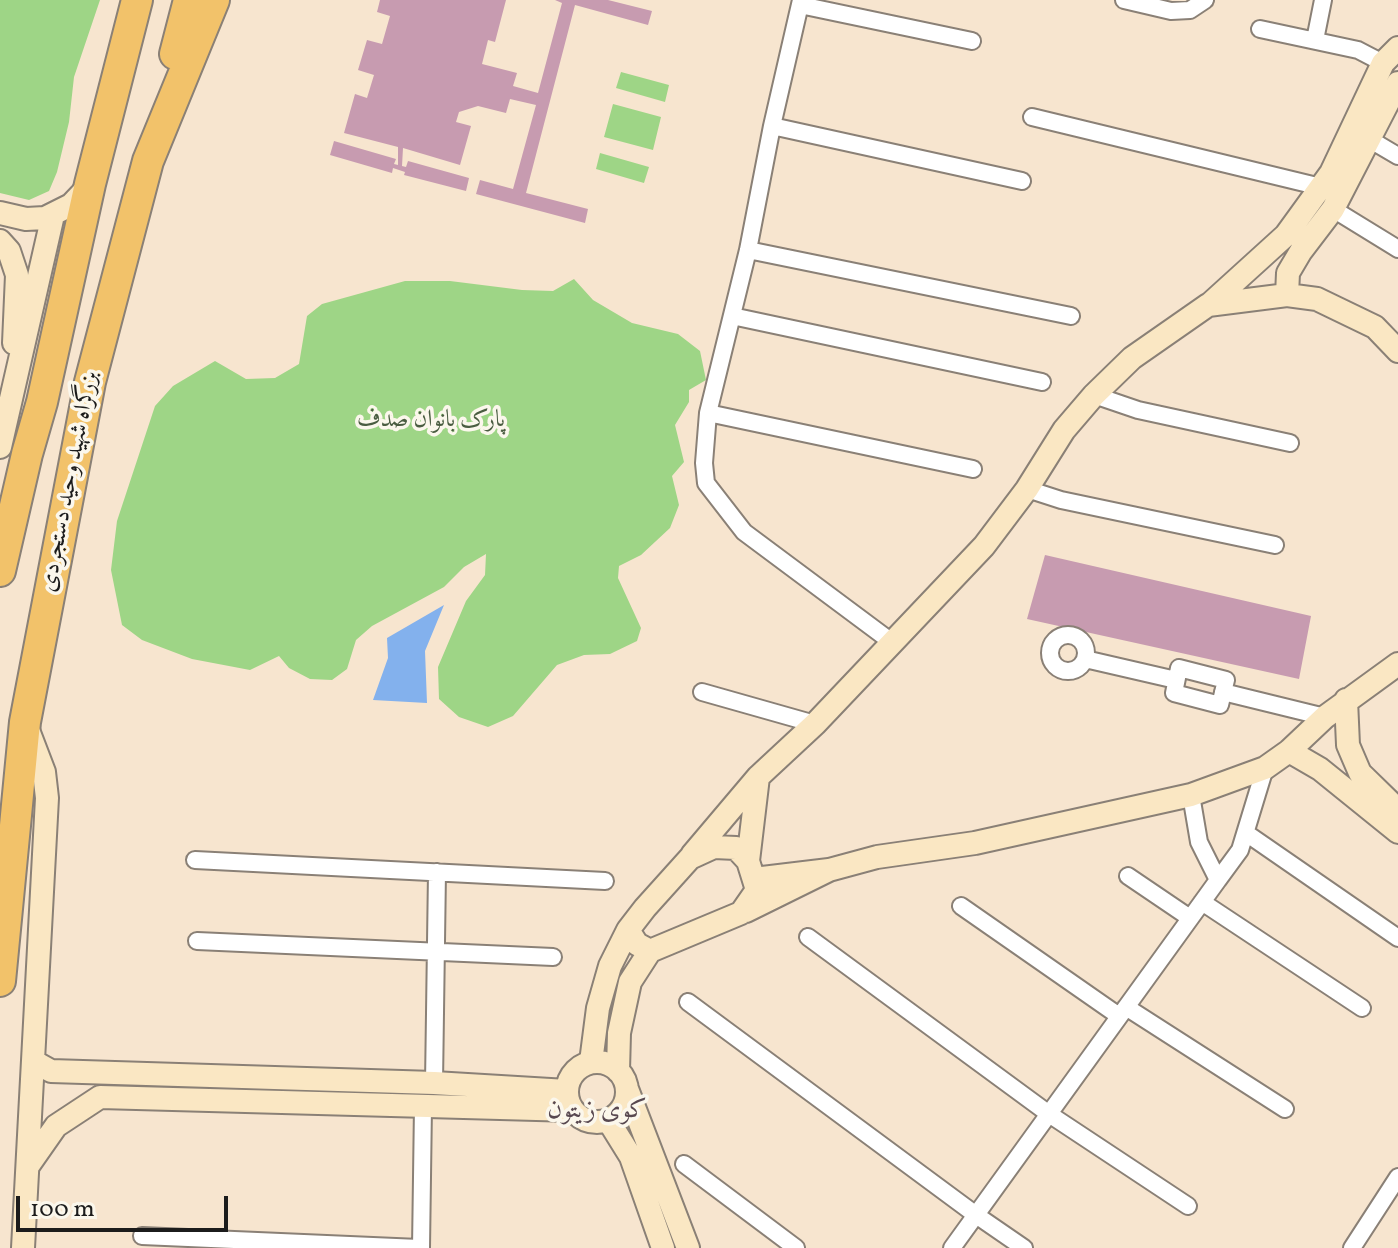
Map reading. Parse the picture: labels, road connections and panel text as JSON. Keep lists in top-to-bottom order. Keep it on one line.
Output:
{"streets":{"highway":["بزرگراه شهید وحید دستجردی"]},"districts":["کوی زیتون"],"parks":["پارک بانوان صدف"],"scale_bar":"100 m"}
